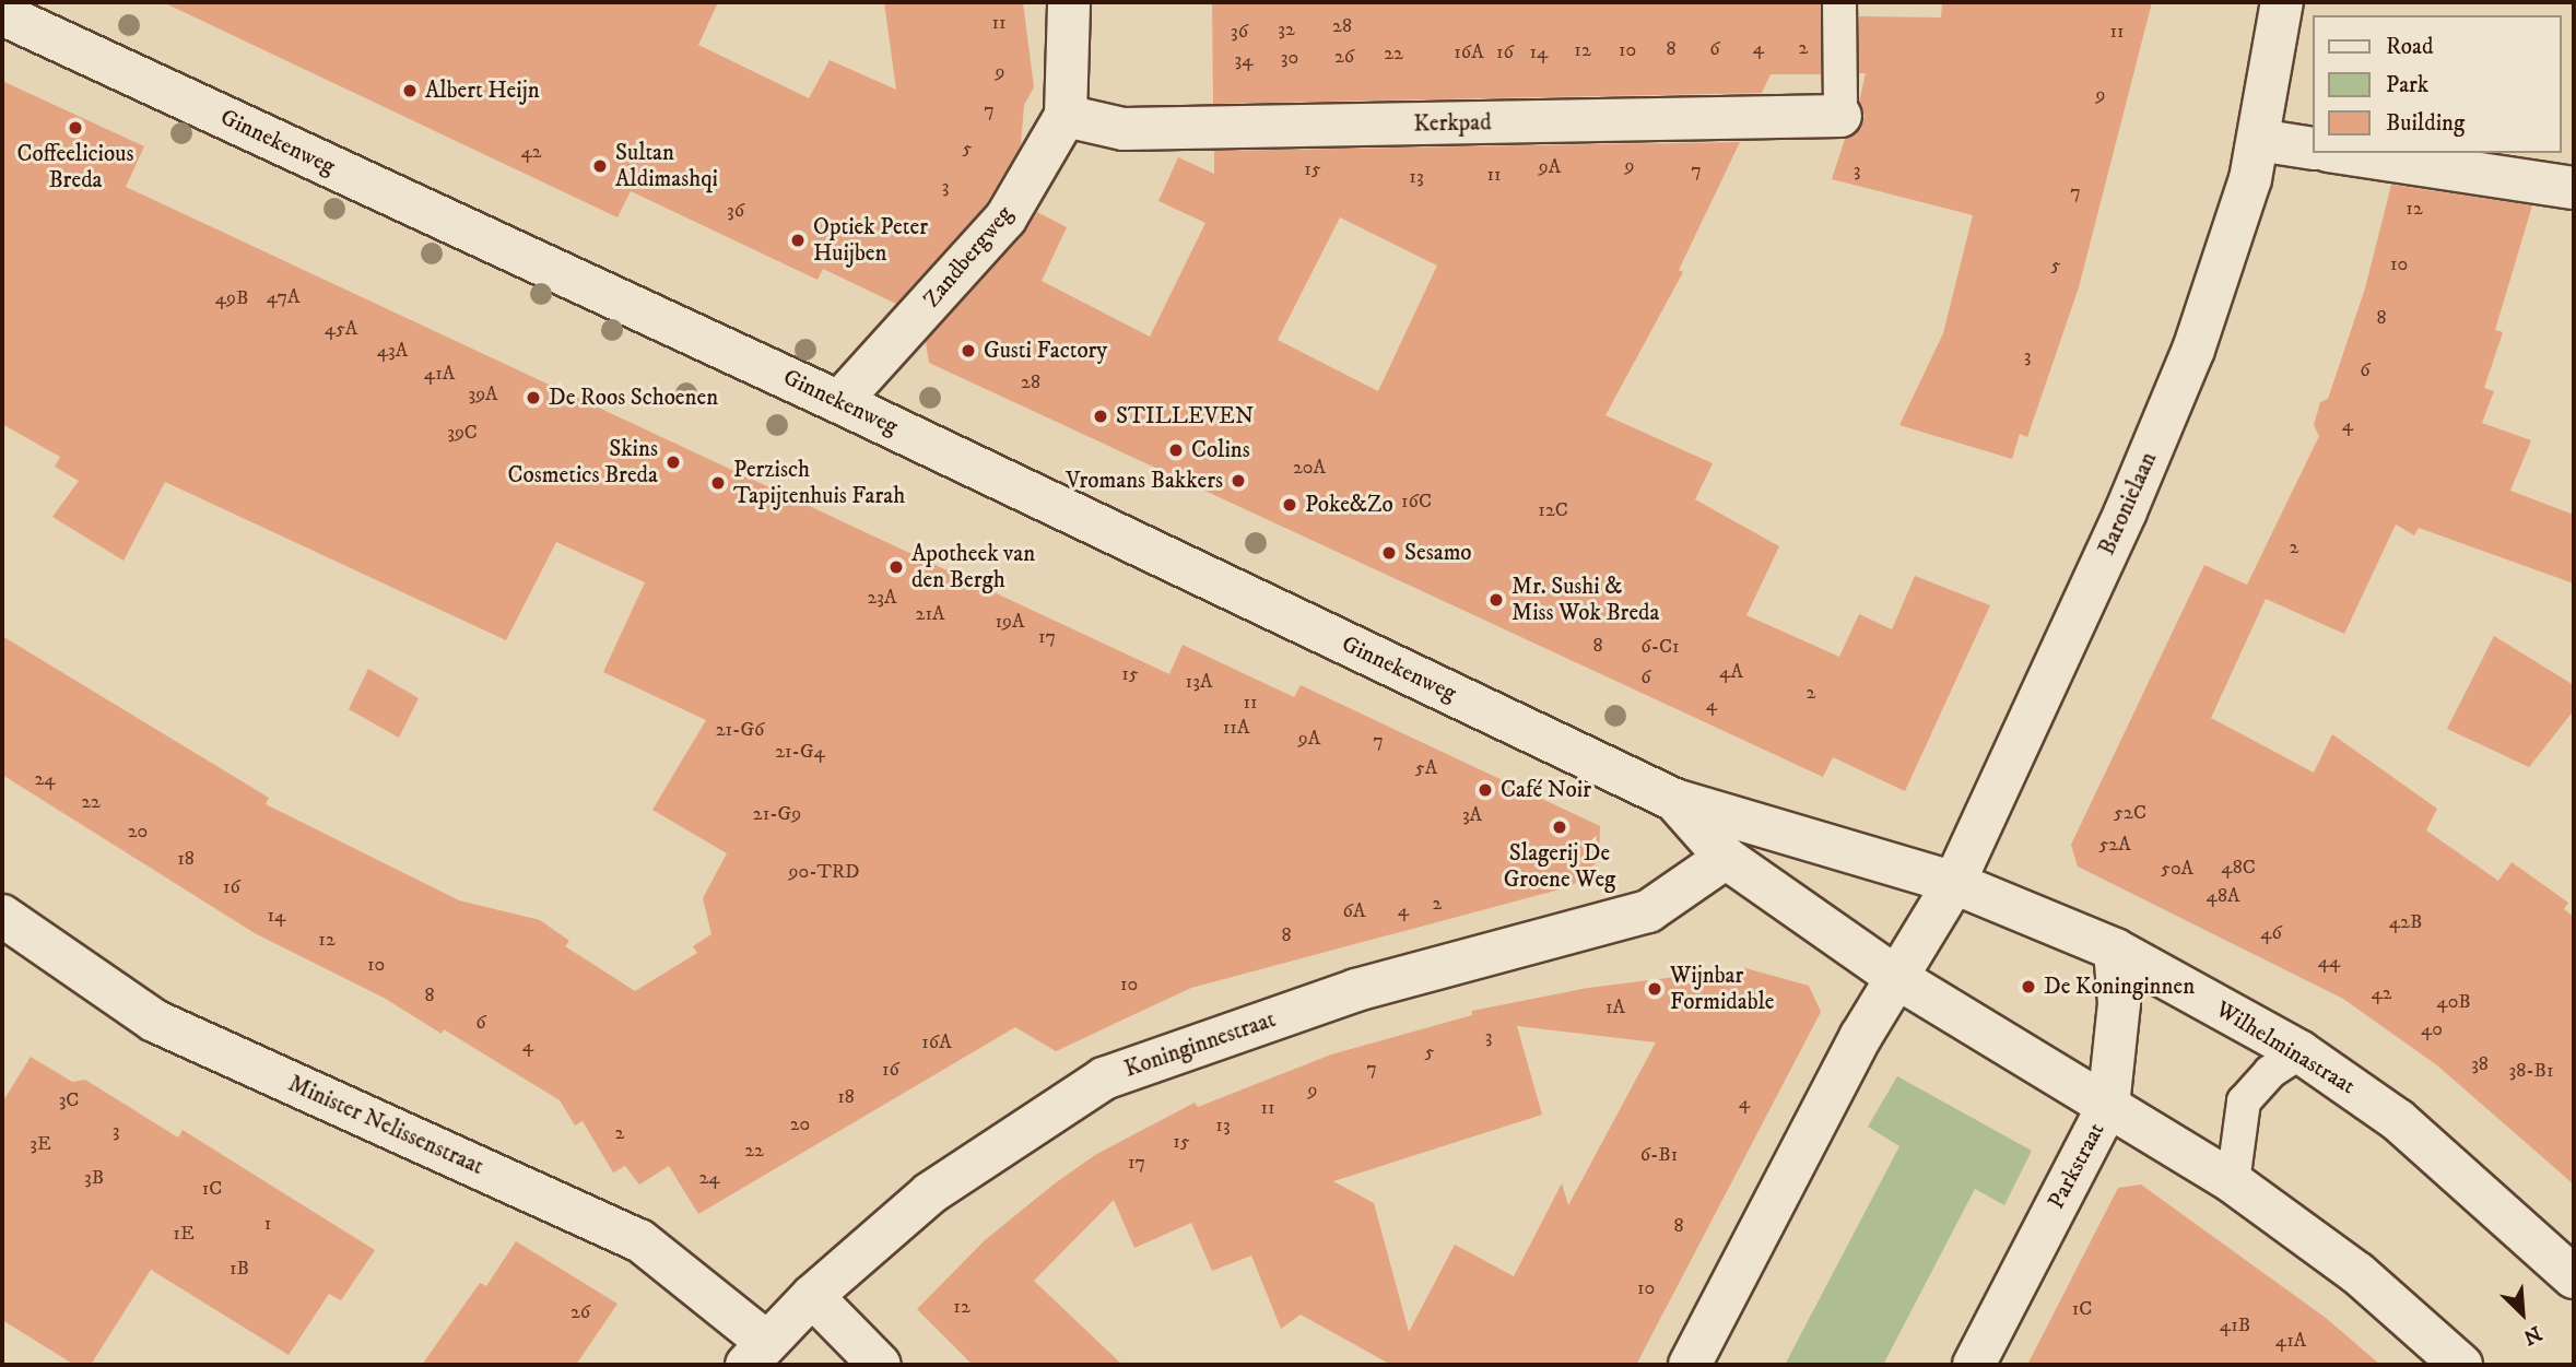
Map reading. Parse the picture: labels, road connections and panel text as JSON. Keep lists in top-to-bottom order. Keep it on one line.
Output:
{"streets":{"street":["Kerkpad","Ginnekenweg","Zandbergweg","Baronielaan","Koninginnestraat","Wilhelminastraat","Minister Nelissenstraat","Parkstraat"]},"crossings":[["Kerkpad","Zandbergweg"],["Ginnekenweg","Zandbergweg"],["Ginnekenweg","Baronielaan"],["Ginnekenweg","Koninginnestraat"],["Ginnekenweg","Wilhelminastraat"],["Baronielaan","Wilhelminastraat"],["Koninginnestraat","Minister Nelissenstraat"],["Wilhelminastraat","Parkstraat"]],"places":["Albert Heijn","Coffeelicious Breda","Sultan Aldimashqi","Optiek Peter Huijben","Gusti Factory","De Roos Schoenen","STILLEVEN","Colins","Skins Cosmetics Breda","Vromans Bakkers","Perzisch Tapijtenhuis Farah","Poke&Zo","Sesamo","Apotheek van den Bergh","Mr. Sushi & Miss Wok Breda","Café Noir","Slagerij De Groene Weg","De Koninginnen","Wijnbar Formidable"],"house_numbers":["11","28","32","36","11","4","2","8","6","12","10","16A","16","14","22","26","30","34","9","9","7","5","42","9","9A","15","7","3","11","13","3","7","12","36","10","5","47A","49B","8","45A","43A","3","6","41A","28","39A","4","39C","20A","16C","12C","2","23A","21A","19A","17","8","6-C1","4A","15","6","13A","2","11","4","11A","21-G6","9A","7","21-G4","5A","24","22","52C","21-G9","3A","20","52A","18","48C","50A","90-TRD","16","48A","2","4","6A","14","42B","46","8","12","44","10","10","42","8","40B","1A","6","40","3","16A","4","5","38","7","16","38-B1","9","18","3C","4","11","20","13","3","2","15","3E","22","6-B1","17","3B","24","1C","1","8","1E","1B","10","12","1C","26","41B","41A"],"legend":["Road","Park","Building"],"north":"bottom right"}
